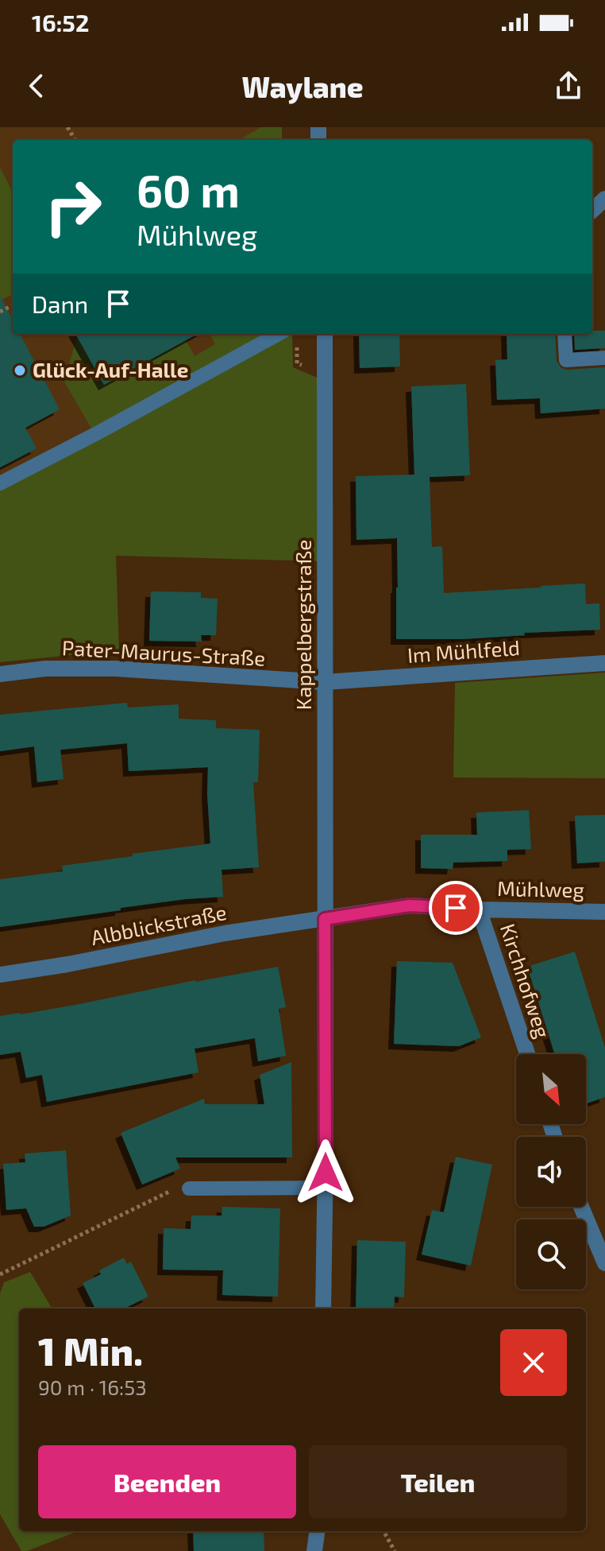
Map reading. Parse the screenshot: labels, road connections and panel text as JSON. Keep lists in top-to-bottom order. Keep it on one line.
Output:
{"streets":{"street":["Kappelbergstraße","Im Mühlfeld","Pater-Maurus-Straße","Mühlweg","Albblickstraße","Kirchhofweg"]},"crossings":[["Kappelbergstraße","Im Mühlfeld"],["Kappelbergstraße","Pater-Maurus-Straße"],["Kappelbergstraße","Mühlweg"],["Kappelbergstraße","Albblickstraße"],["Im Mühlfeld","Pater-Maurus-Straße"],["Mühlweg","Albblickstraße"],["Mühlweg","Kirchhofweg"]],"places":["Glück-Auf-Halle"],"north":"bottom right","page":{"status":"16:52","header":"Waylane","turn":["60 m","Mühlweg"],"then":"Dann","heading":["1 Min.","90 m · 16:53"],"buttons":["Beenden","Teilen"]}}
